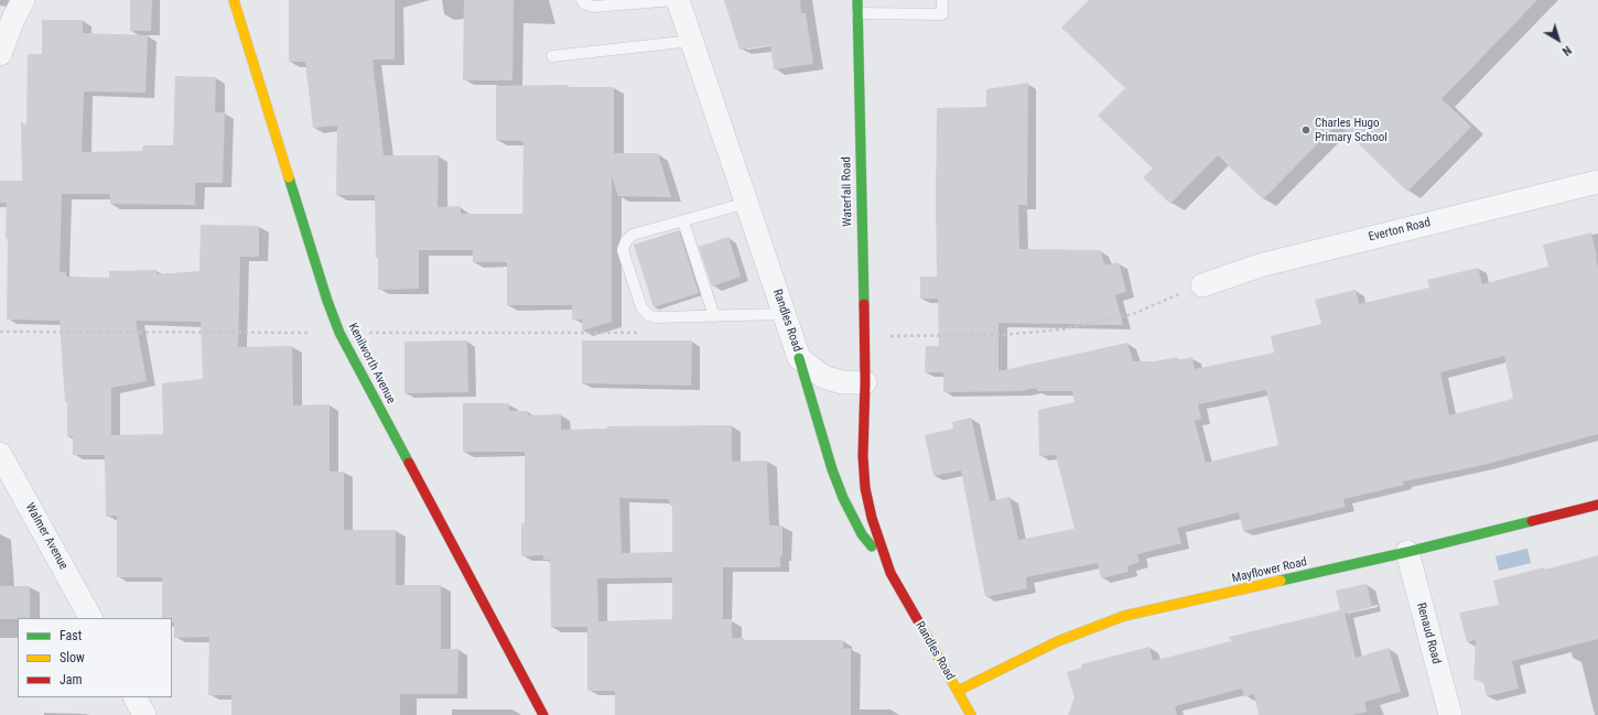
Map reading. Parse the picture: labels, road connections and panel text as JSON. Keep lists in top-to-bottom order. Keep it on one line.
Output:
{"streets":{"street":["Waterfall Road","Everton Road","Randles Road","Kenilworth Avenue","Walmer Avenue","Mayflower Road","Renaud Road"]},"crossings":[["Waterfall Road","Randles Road"],["Randles Road","Mayflower Road"],["Mayflower Road","Renaud Road"]],"places":["Charles Hugo Primary School"],"legend":["Fast","Slow","Jam"],"north":"bottom right"}
